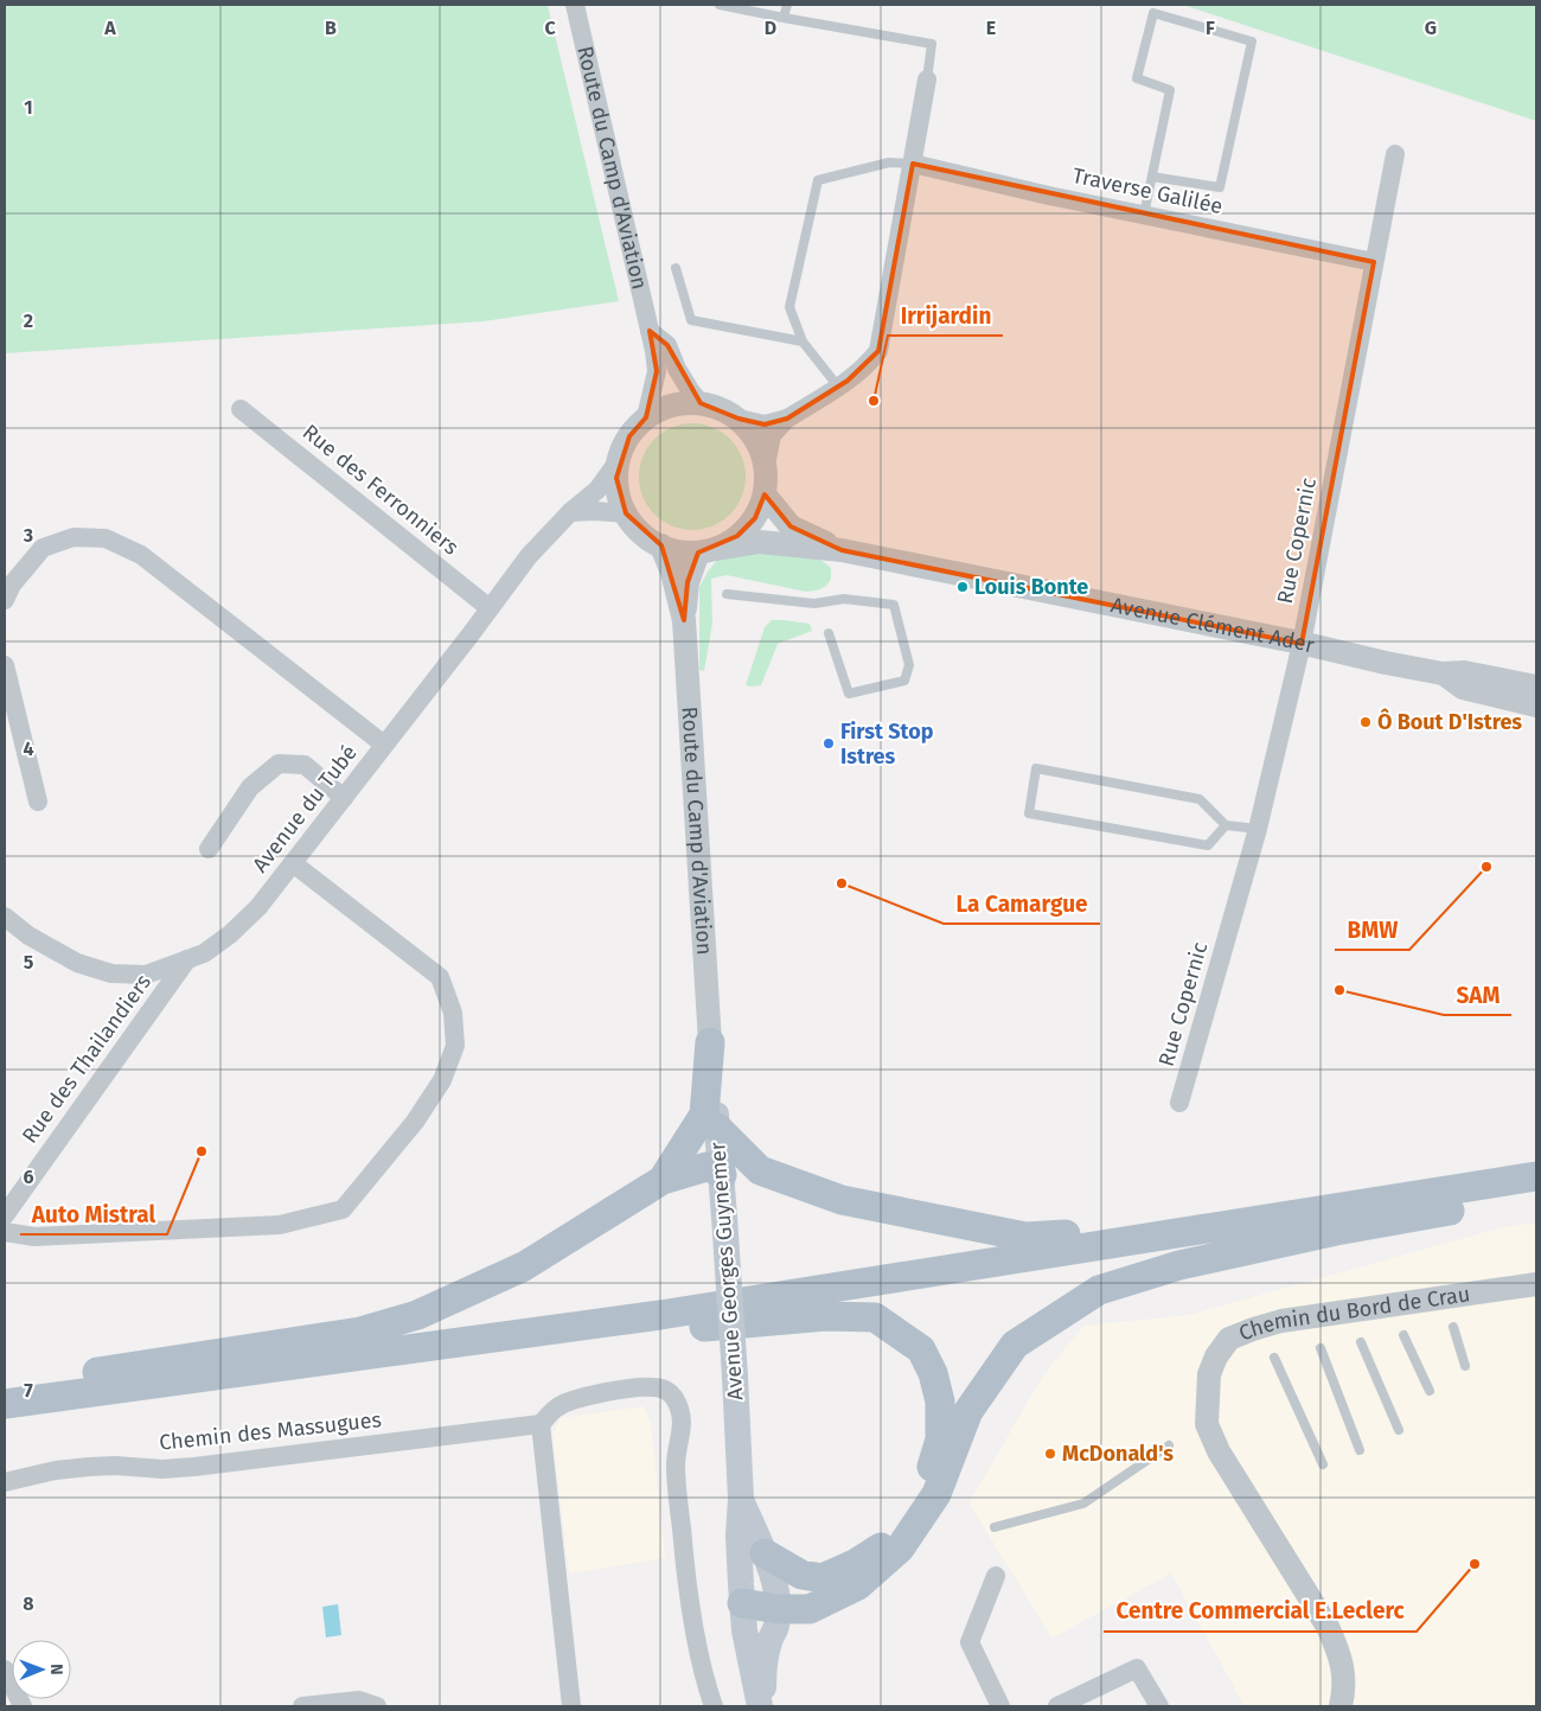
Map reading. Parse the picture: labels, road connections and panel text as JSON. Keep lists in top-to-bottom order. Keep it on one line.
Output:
{"streets":{"main road":["Avenue Georges Guynemer"],"street":["Route du Camp d'Aviation","Traverse Galilée","Rue des Ferronniers","Rue Copernic","Avenue Clément Ader","Avenue du Tubé","Rue des Thailandiers","Chemin du Bord de Crau","Chemin des Massugues"]},"crossings":[["Route du Camp d'Aviation","Avenue Clément Ader"],["Route du Camp d'Aviation","Avenue du Tubé"],["Route du Camp d'Aviation","Avenue Georges Guynemer"],["Traverse Galilée","Rue Copernic"],["Rue des Ferronniers","Avenue du Tubé"],["Rue Copernic","Avenue Clément Ader"],["Avenue Clément Ader","Avenue du Tubé"],["Avenue du Tubé","Rue des Thailandiers"]],"places":["Irrijardin","Louis Bonte","Ô Bout D'Istres","First Stop Istres","BMW","La Camargue","SAM","Auto Mistral","McDonald's","Centre Commercial E.Leclerc"],"north":"right","grid":{"columns":["A","B","C","D","E","F","G"],"rows":["1","2","3","4","5","6","7","8"]}}
